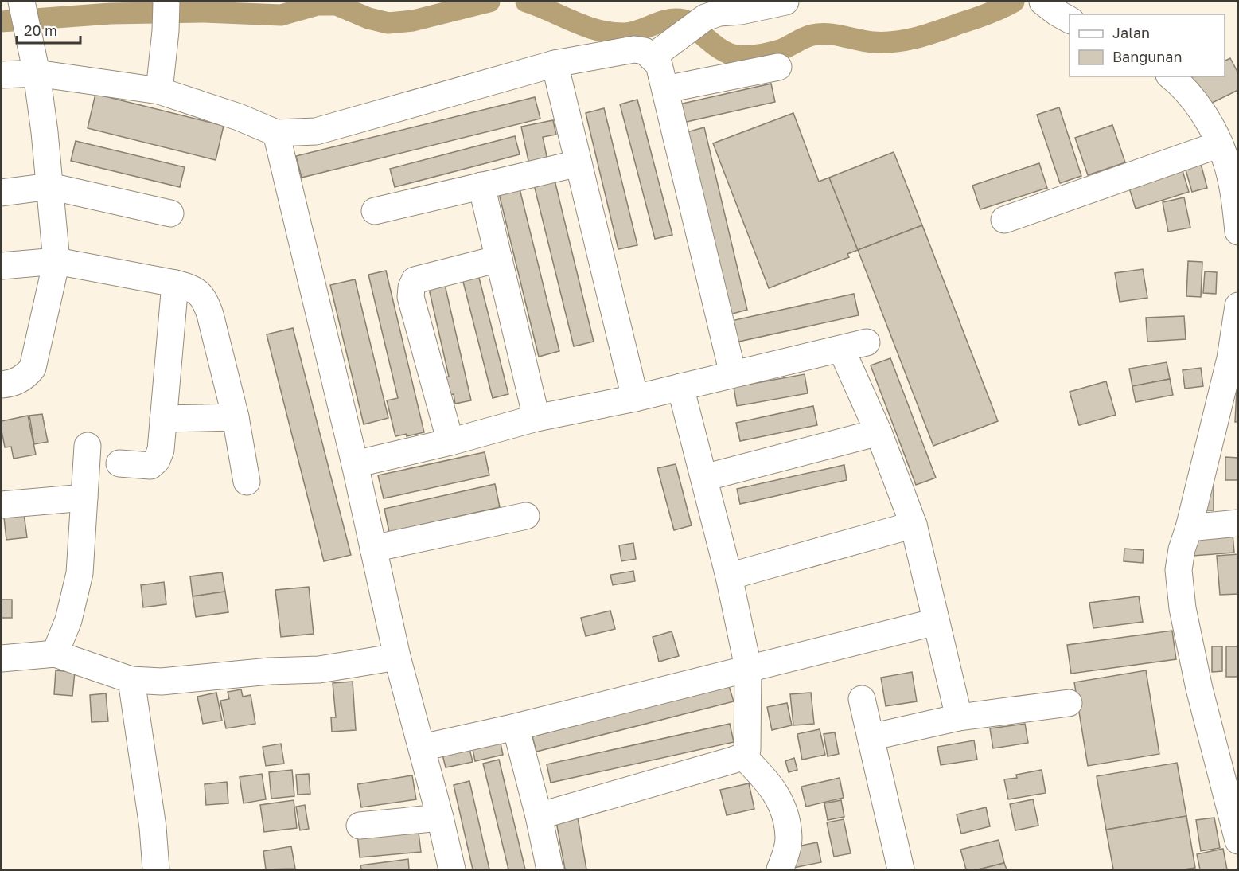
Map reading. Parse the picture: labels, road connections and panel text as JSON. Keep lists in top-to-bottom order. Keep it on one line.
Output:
{"legend":["Jalan","Bangunan"],"scale_bar":"20 m"}
